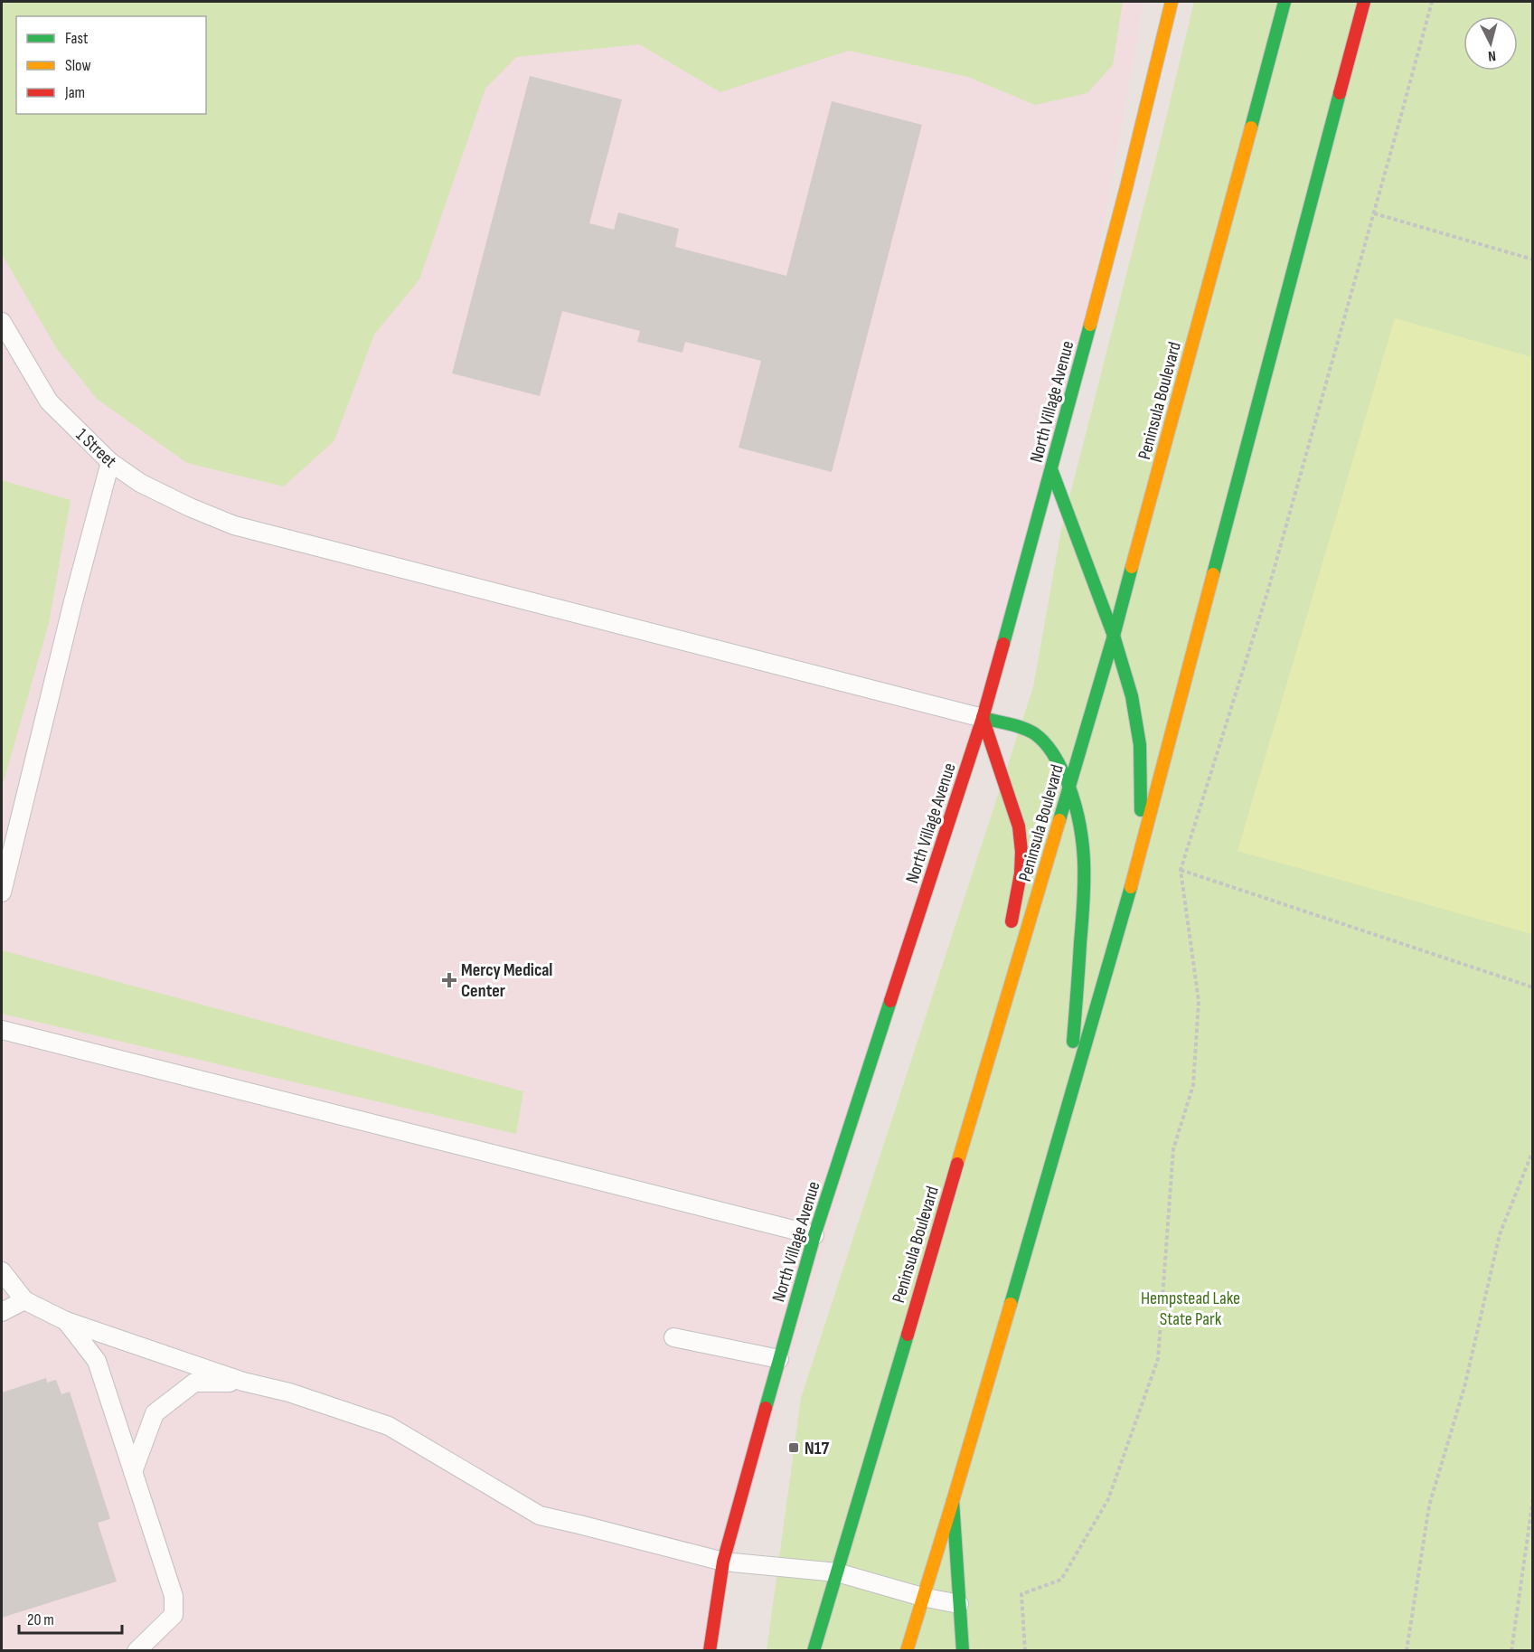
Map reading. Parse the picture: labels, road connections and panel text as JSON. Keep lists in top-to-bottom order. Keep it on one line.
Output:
{"streets":{"main road":["Peninsula Boulevard","North Village Avenue"],"lane":["1 Street"]},"crossings":[["North Village Avenue","1 Street"]],"parks":["Hempstead Lake State Park"],"places":{"health":["Mercy Medical Center"],"transit":["N17"]},"legend":["Fast","Slow","Jam"],"scale_bar":"20 m","north":"bottom"}
